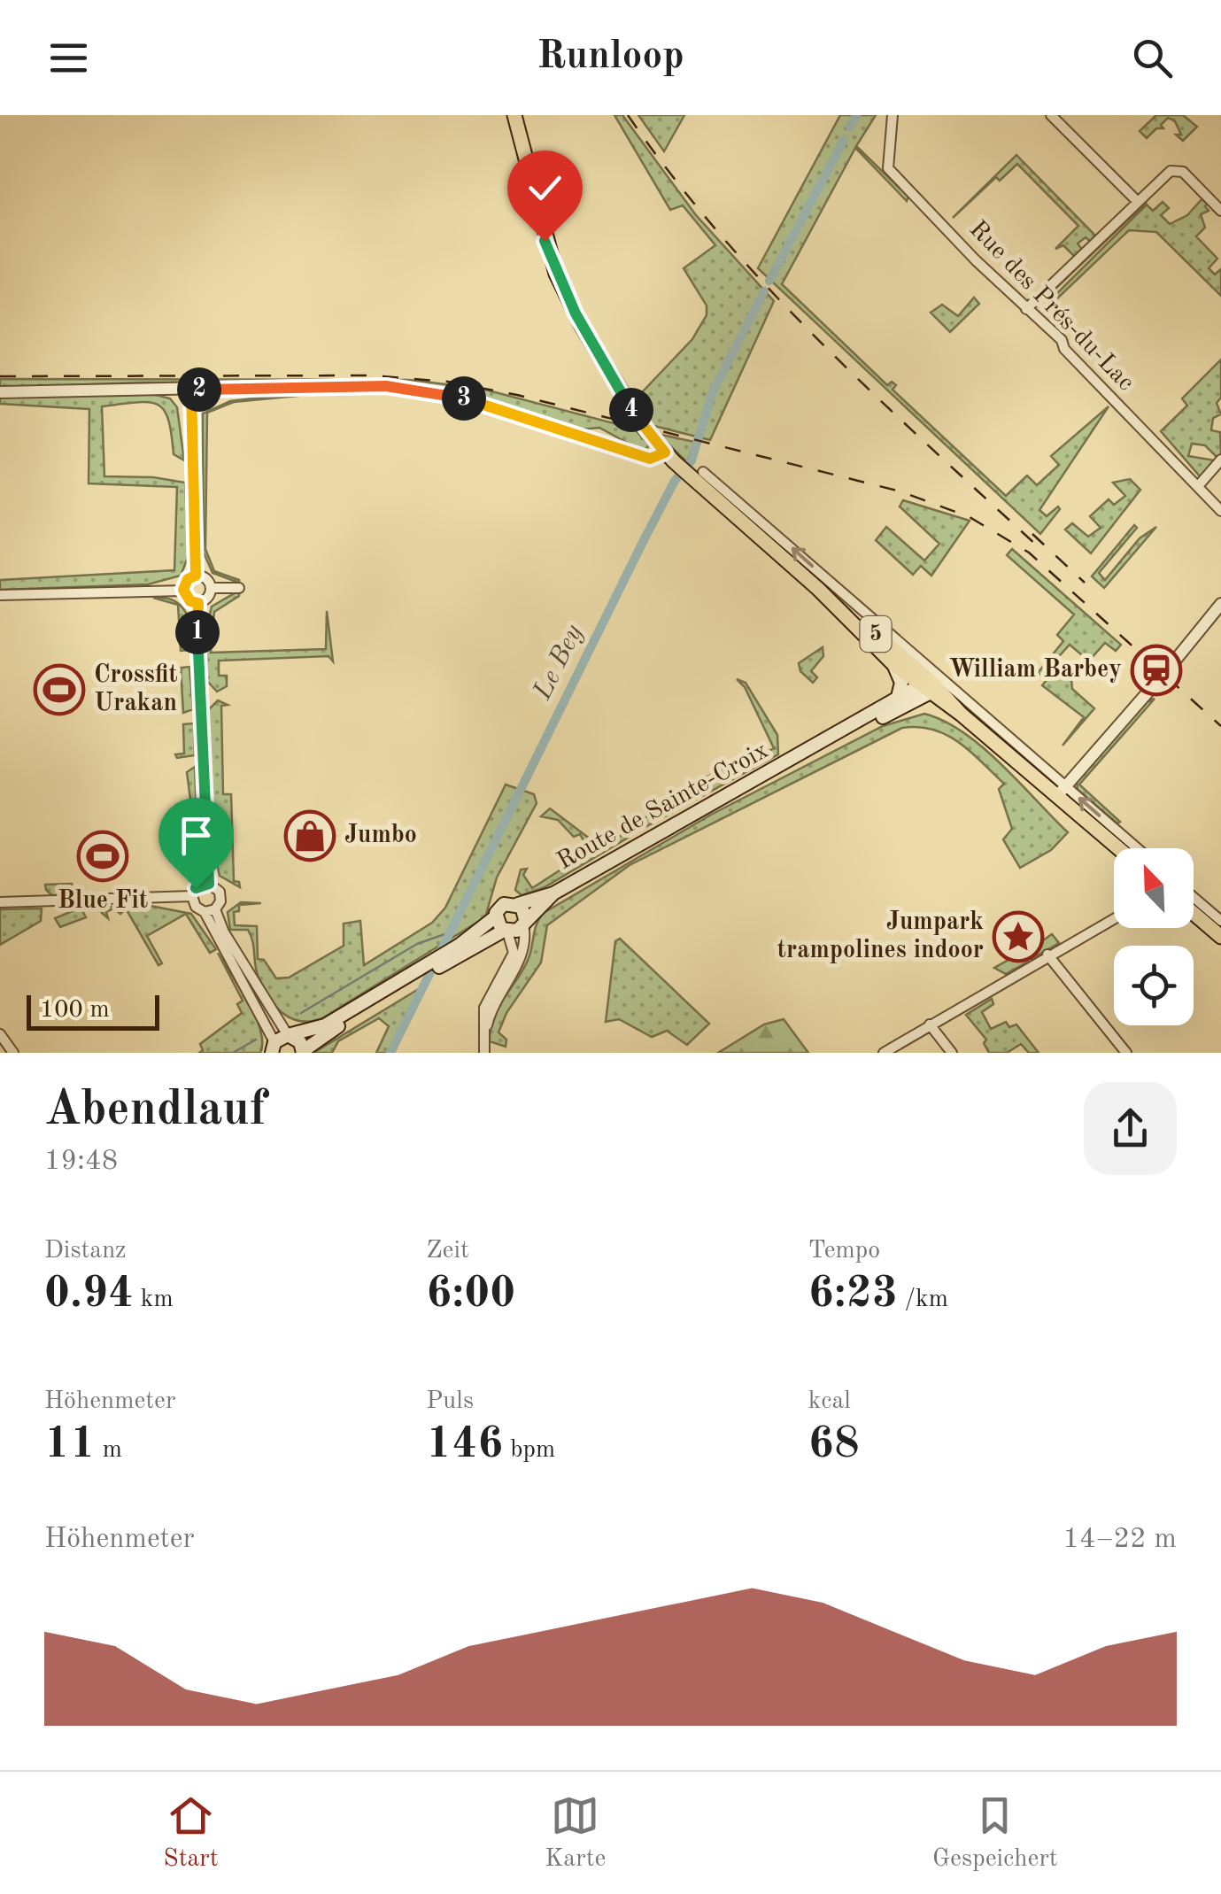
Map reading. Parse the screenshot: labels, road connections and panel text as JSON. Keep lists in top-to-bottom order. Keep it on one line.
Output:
{"streets":{"main road":["5","Route de Sainte-Croix"],"street":["Rue des Prés-du-Lac"]},"crossings":[["5","Route de Sainte-Croix"]],"water":["Le Bey"],"places":{"station":["William Barbey"],"sports":["Crossfit Urakan","Blue Fit"],"shop":["Jumbo"],"place":["Jumpark trampolines indoor"]},"scale_bar":"100 m","north":"top left","page":{"header":"Runloop","pins":["2","3","4","1"],"scale":"100 m","heading":["Abendlauf","19:48"],"stats":[["Distanz","0.94 km"],["Zeit","6:00"],["Tempo","6:23 /km"],["Höhenmeter","11 m"],["Puls","146 bpm"],["kcal","68"]],"chart":["Höhenmeter","14–22 m"],"tabs":["Start","Karte","Gespeichert"]}}
